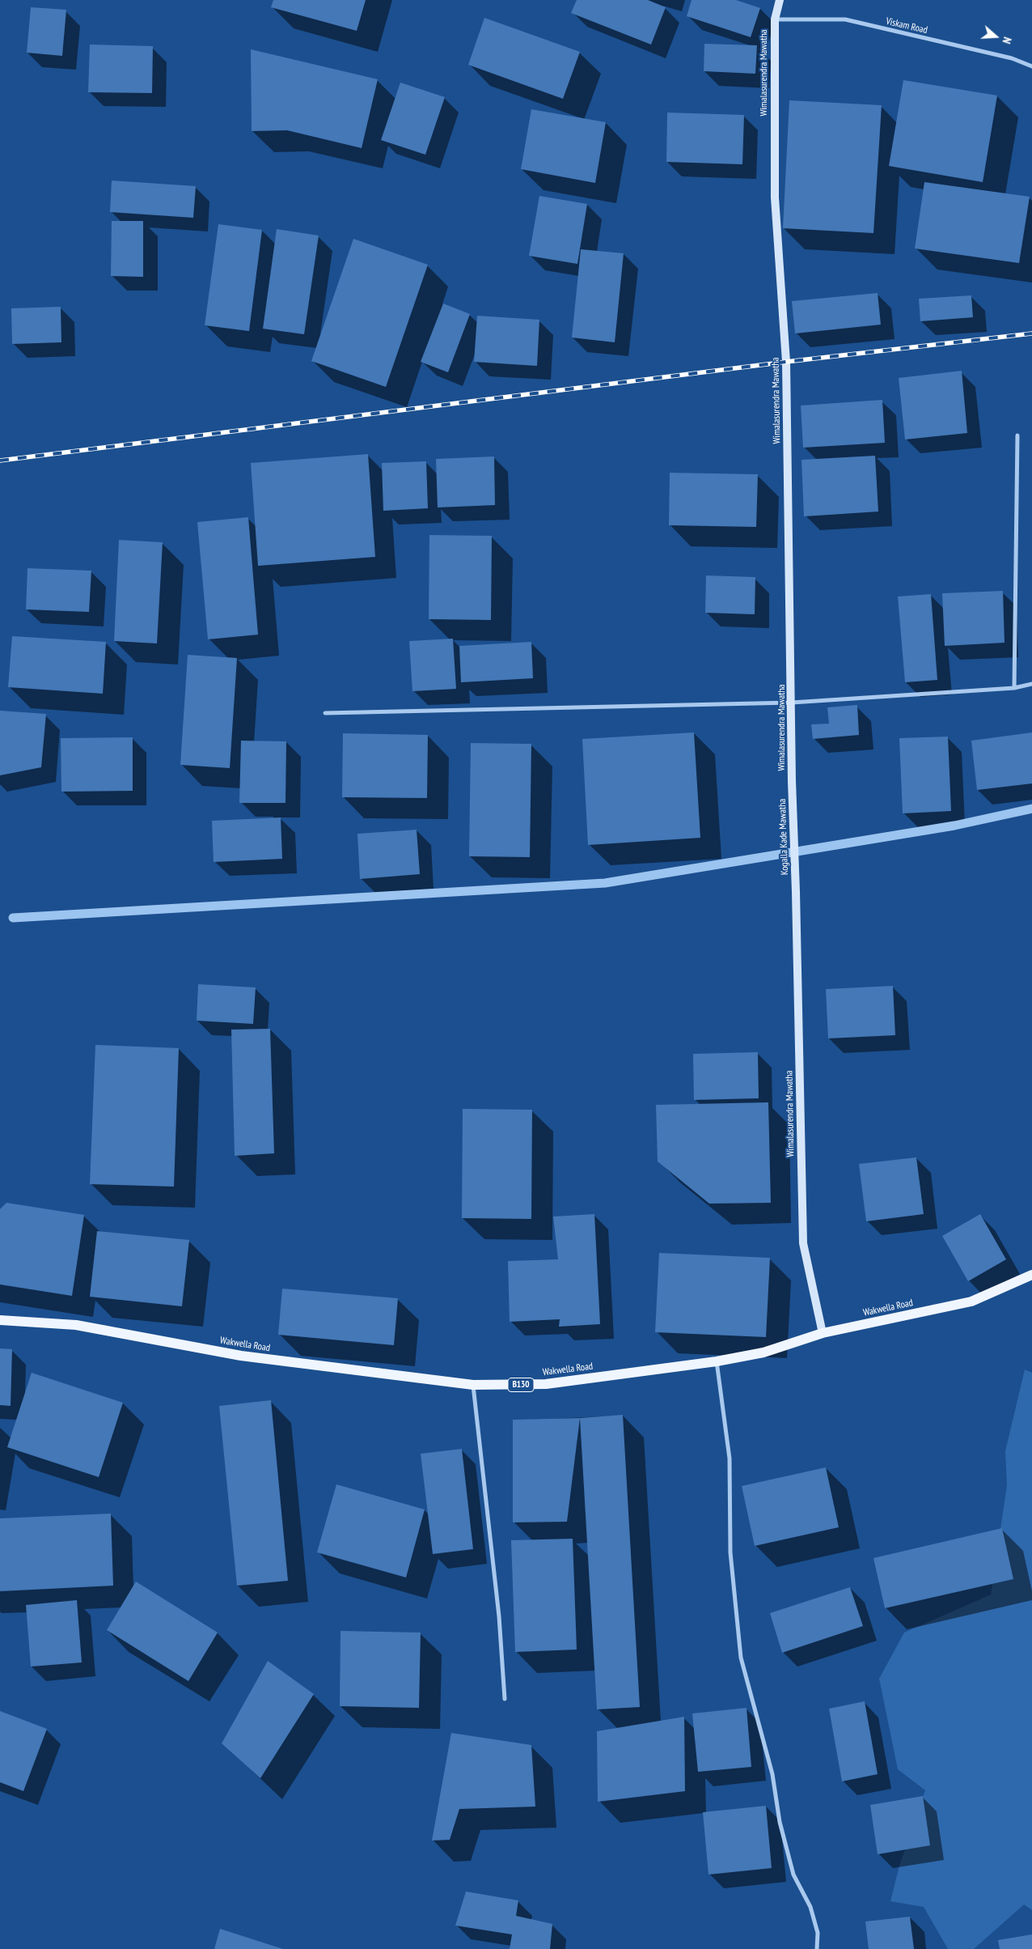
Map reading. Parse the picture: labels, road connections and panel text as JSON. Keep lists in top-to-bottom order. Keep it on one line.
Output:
{"streets":{"main road":["Wakwella Road","B130"],"street":["Viskam Road","Wimalasurendra Mawatha","Kogalla Kade Mawatha"]},"crossings":[["Viskam Road","Wimalasurendra Mawatha"],["Wimalasurendra Mawatha","Kogalla Kade Mawatha"],["Wimalasurendra Mawatha","Wakwella Road"]],"north":"right"}
